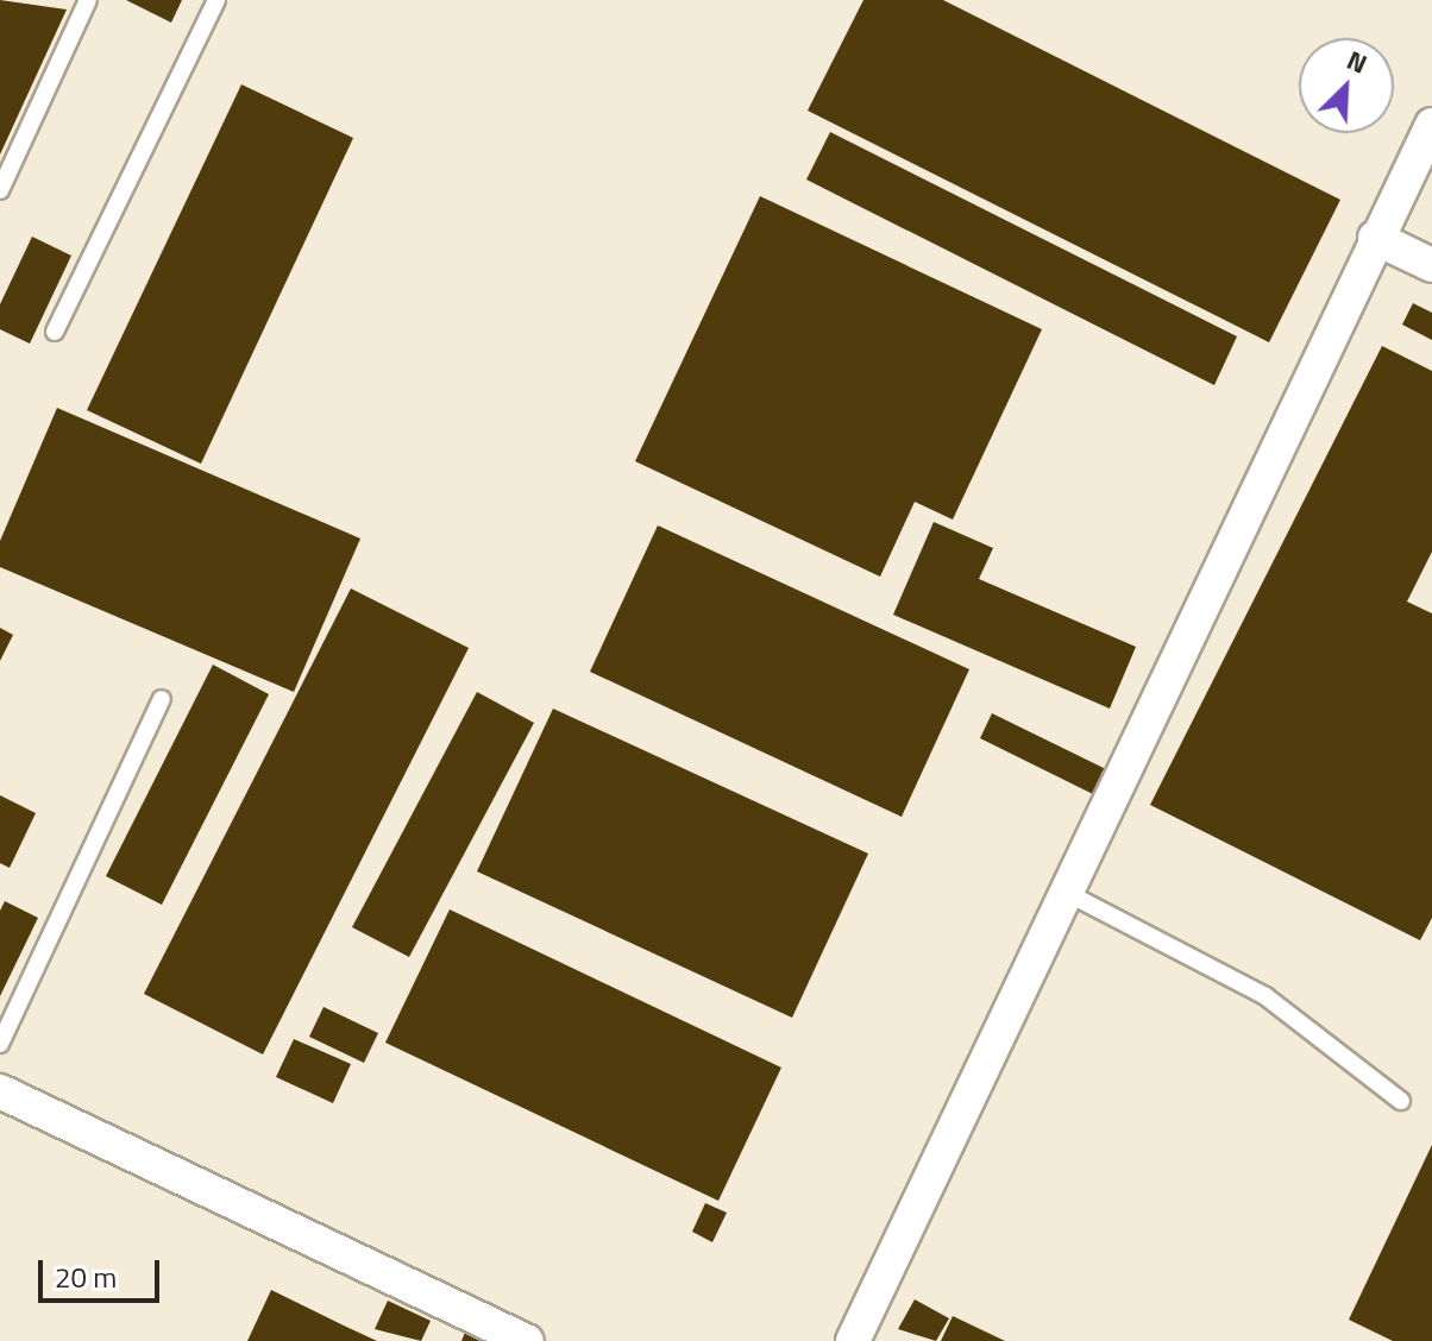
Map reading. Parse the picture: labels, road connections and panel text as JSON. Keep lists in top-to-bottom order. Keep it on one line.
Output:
{"scale_bar":"20 m","north":"top right"}
